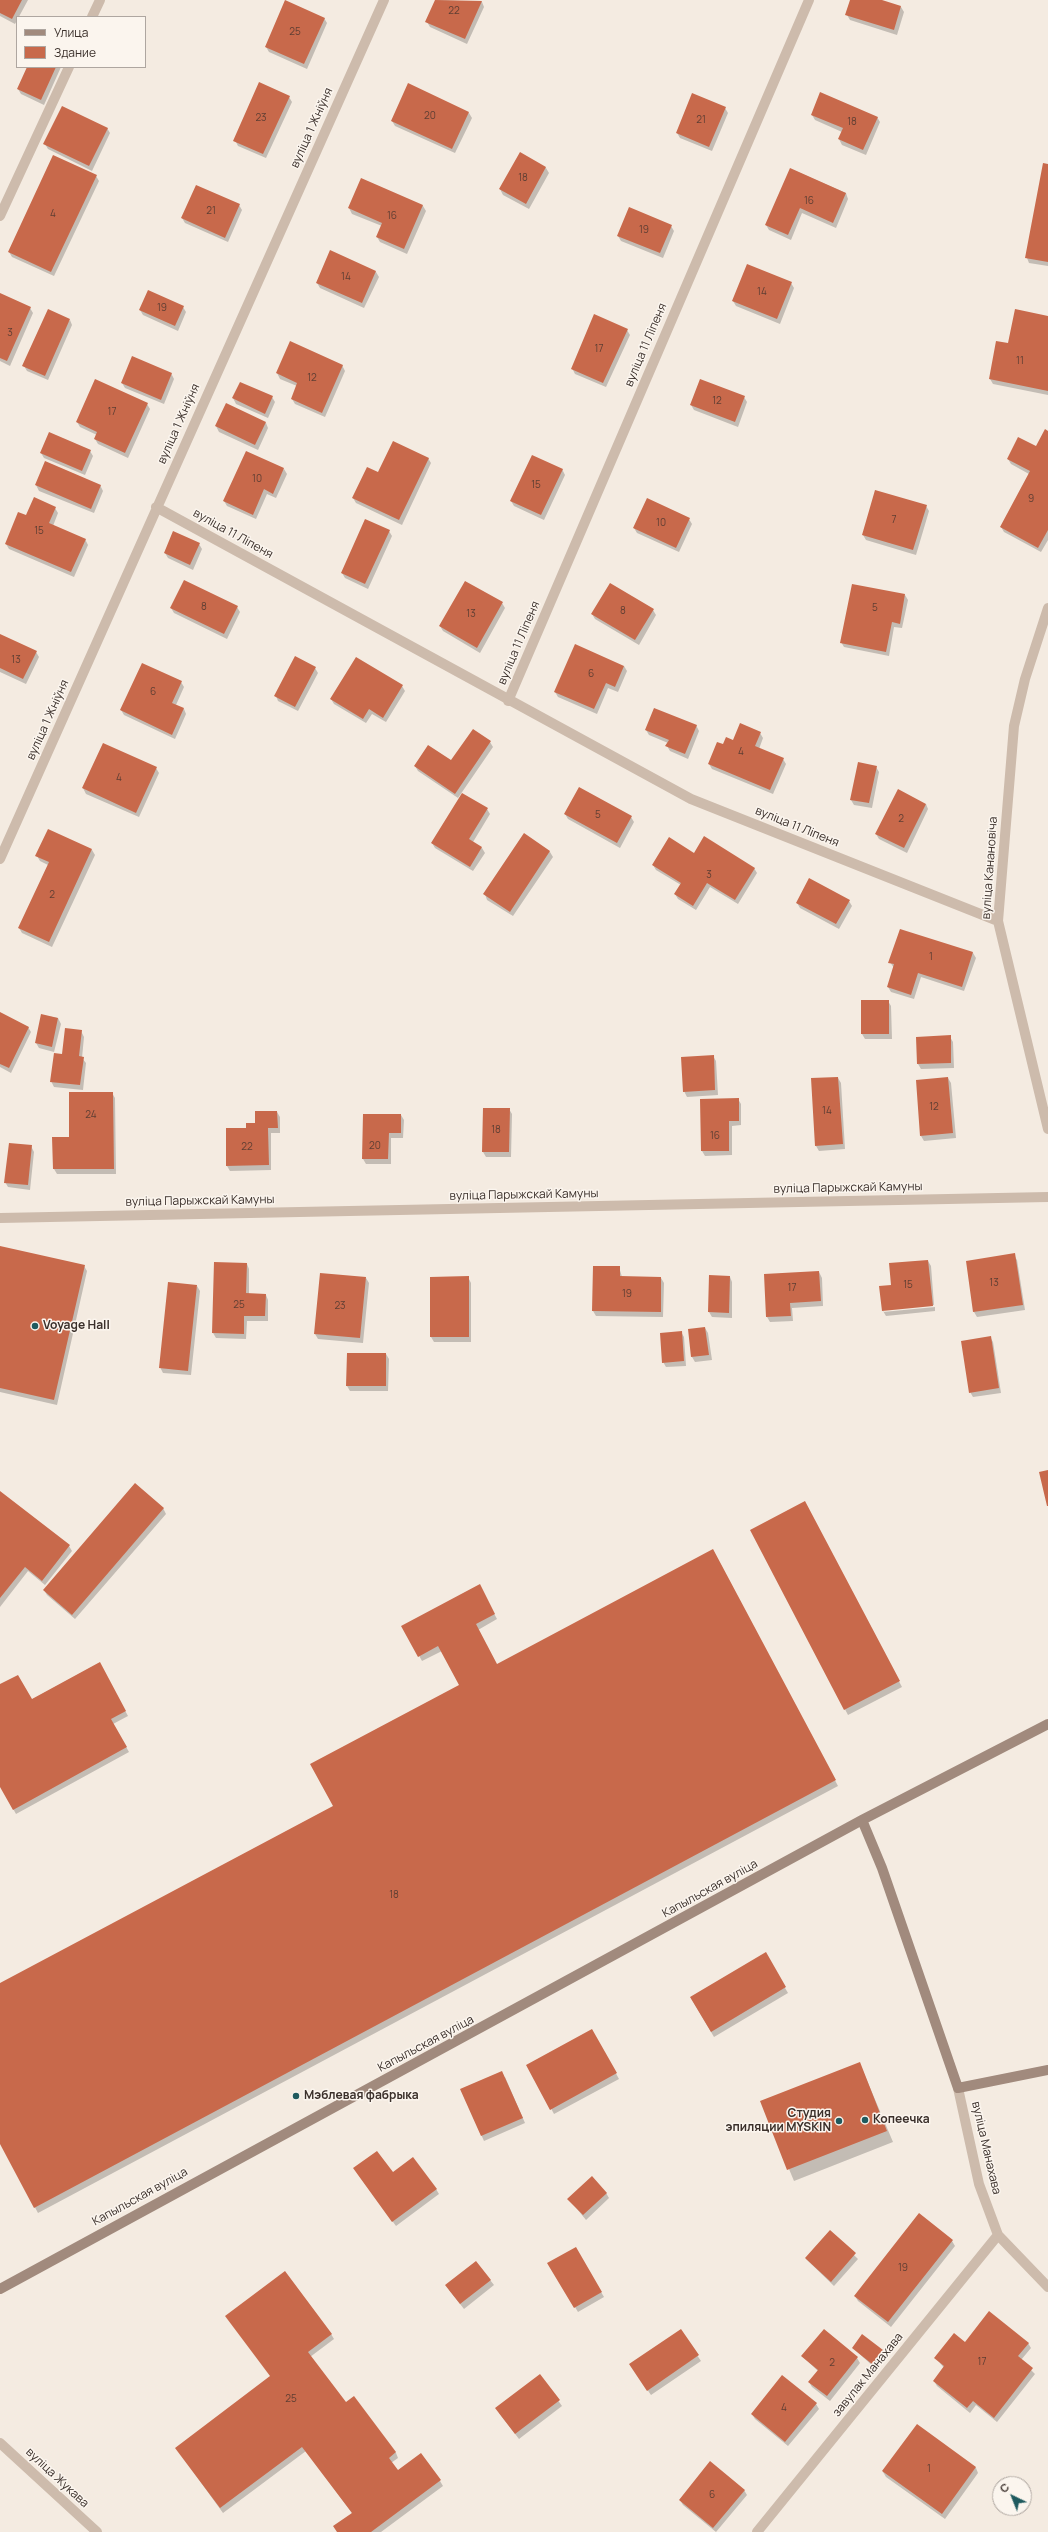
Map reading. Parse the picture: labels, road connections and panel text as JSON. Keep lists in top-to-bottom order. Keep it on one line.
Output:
{"streets":{"main road":["Капыльская вуліца"],"street":["вуліца 1 Жніўня","вуліца 11 Ліпеня","вуліца Канановіча","вуліца Парыжскай Камуны","вуліца Манахава","завулак Манахава","вуліца Жукава"]},"crossings":[["вуліца 1 Жніўня","вуліца 11 Ліпеня"],["вуліца 11 Ліпеня","вуліца Канановіча"],["вуліца Манахава","завулак Манахава"]],"places":["Voyage Hall","Мэблевая фабрыка","Копеечка","Студия эпиляции MYSKIN"],"house_numbers":["22","25","20","23","21","18","18","16","21","4","16","19","14","14","19","3","17","11","12","12","17","10","15","9","7","10","15","8","5","8","13","13","6","6","4","4","5","2","3","2","1","12","14","24","18","16","20","22","13","15","17","19","25","23","18","19","17","2","25","4","1","6"],"legend":["Улица","Здание"],"north":"top left"}
